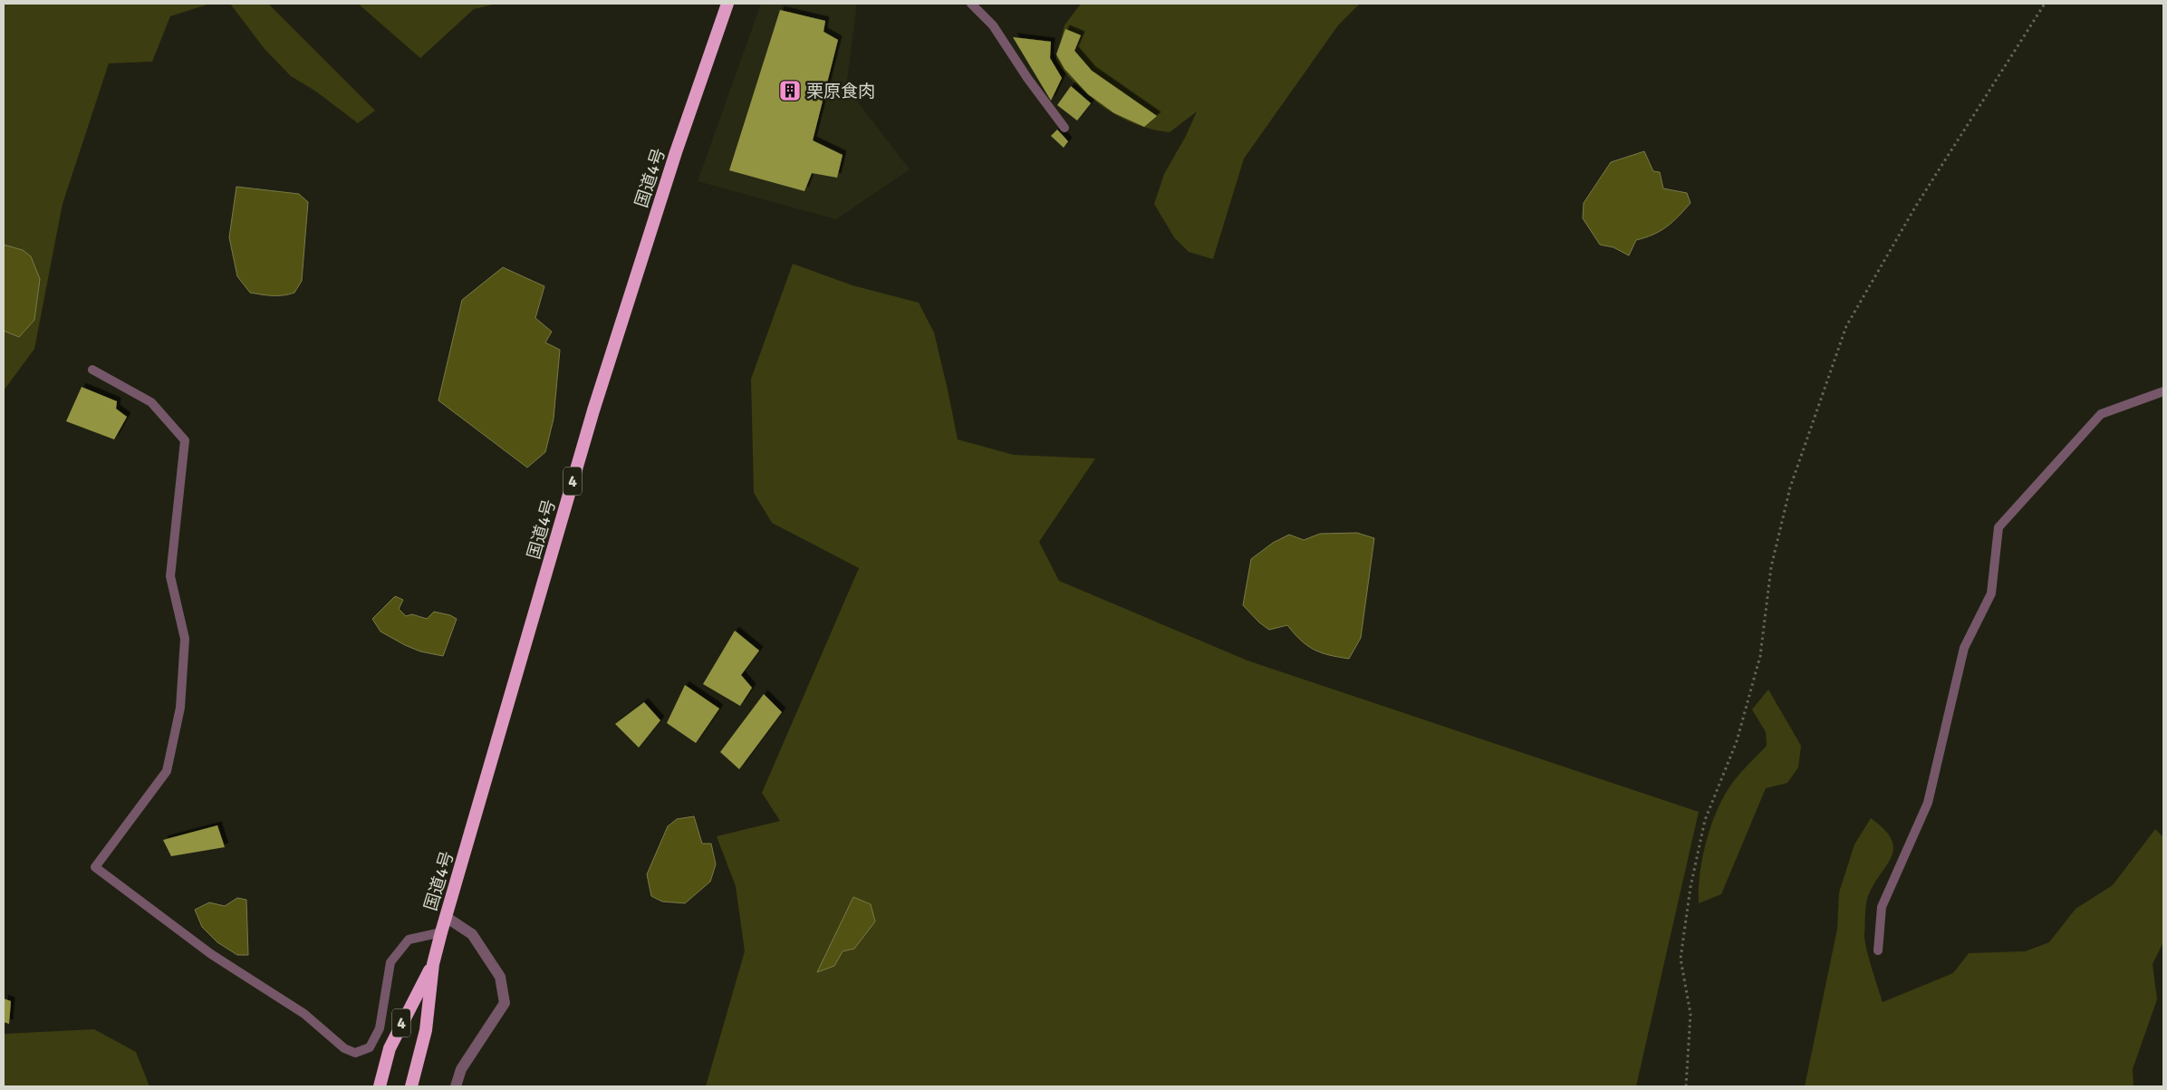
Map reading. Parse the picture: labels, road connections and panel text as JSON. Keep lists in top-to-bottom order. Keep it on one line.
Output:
{"streets":{"highway":["国道4号","4"]},"places":{"building":["栗原食肉"]}}
